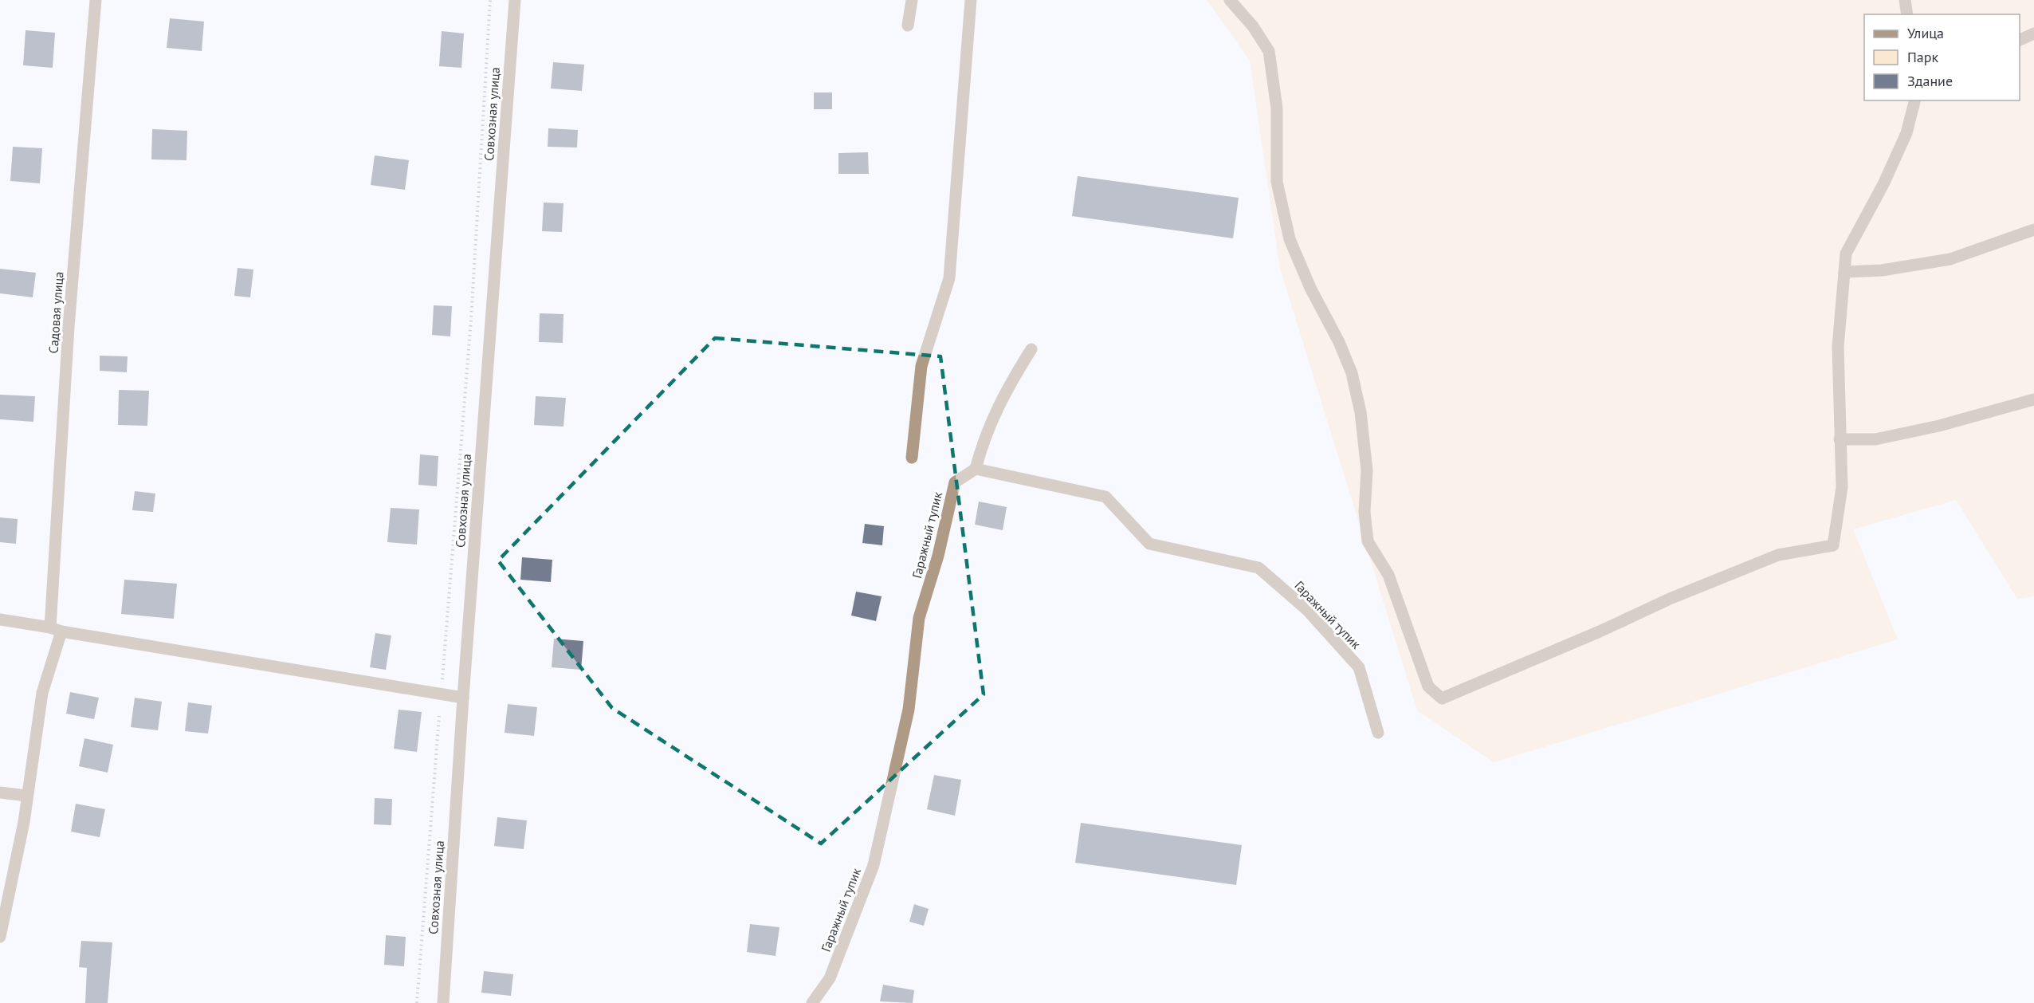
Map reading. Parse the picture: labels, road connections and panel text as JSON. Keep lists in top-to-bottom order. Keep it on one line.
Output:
{"streets":{"street":["Совхозная улица","Садовая улица","Гаражный тупик"]},"legend":["Улица","Парк","Здание"]}
